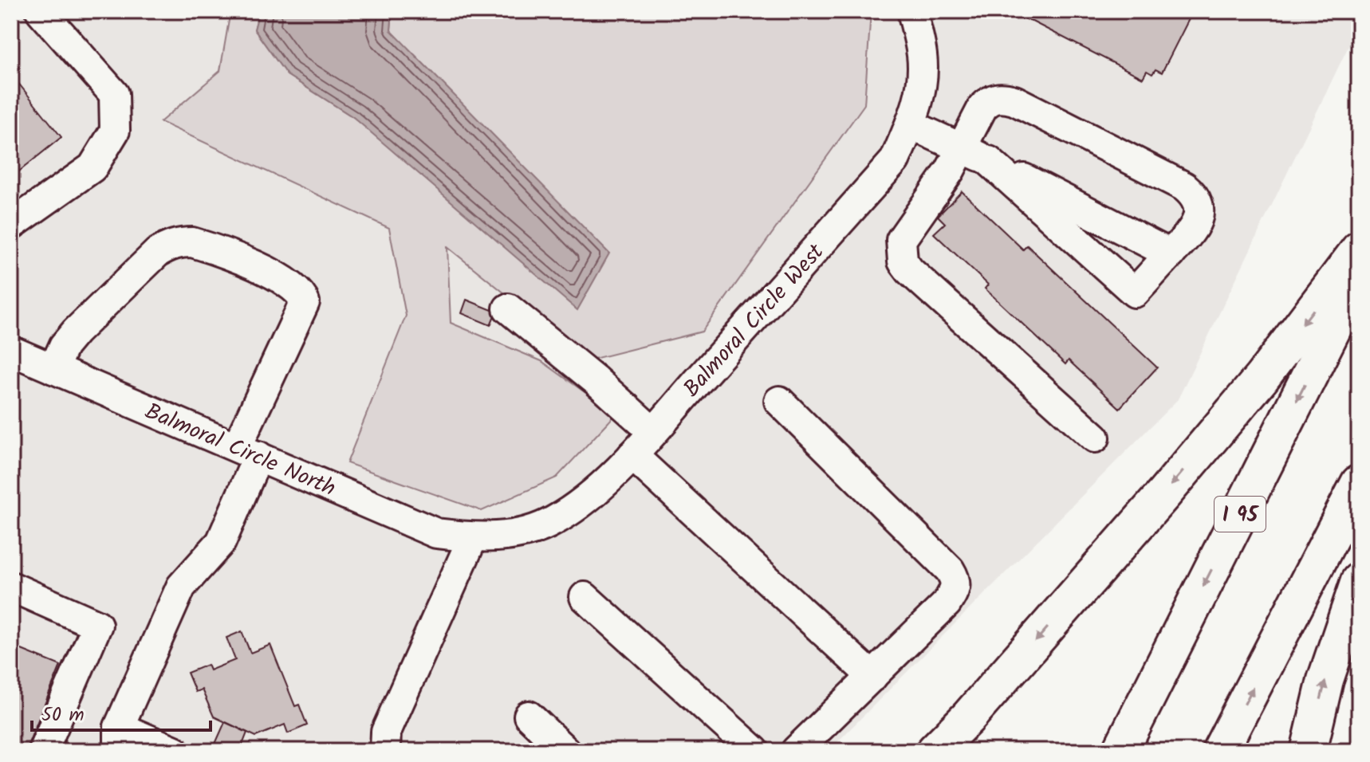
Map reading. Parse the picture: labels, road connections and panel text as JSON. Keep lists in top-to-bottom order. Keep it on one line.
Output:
{"streets":{"highway":["I 95"],"street":["Balmoral Circle West","Balmoral Circle North"]},"crossings":[["Balmoral Circle West","Balmoral Circle North"]],"scale_bar":"50 m"}
